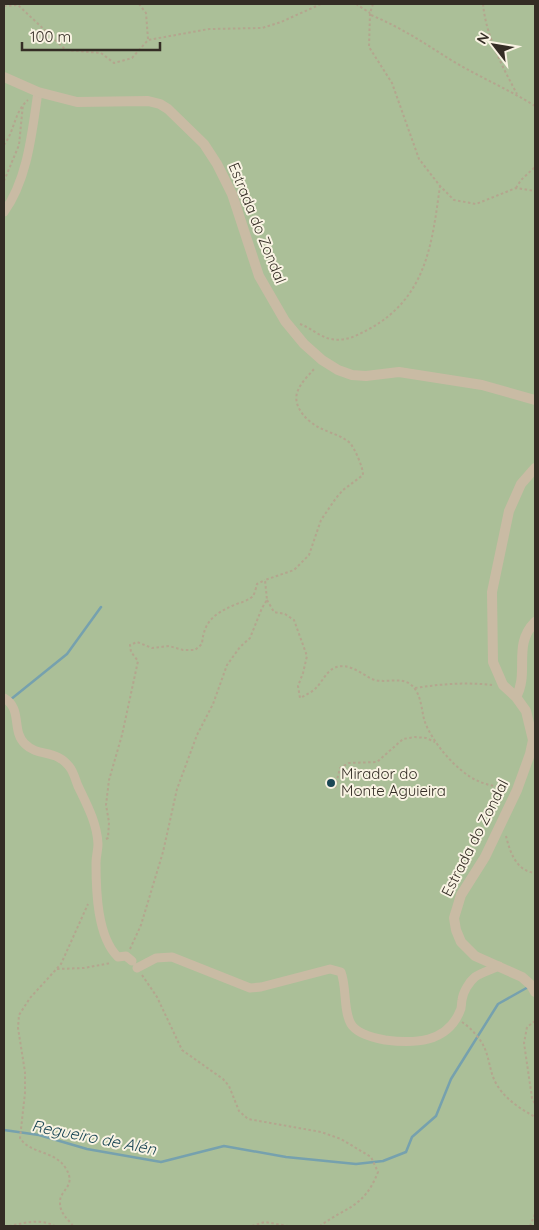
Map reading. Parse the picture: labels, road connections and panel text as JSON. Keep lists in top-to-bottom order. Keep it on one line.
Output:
{"streets":{"street":["Estrada do Zondal"]},"water":["Regueiro de Alén"],"places":["Mirador do Monte Aguieira"],"scale_bar":"100 m","north":"top left"}
